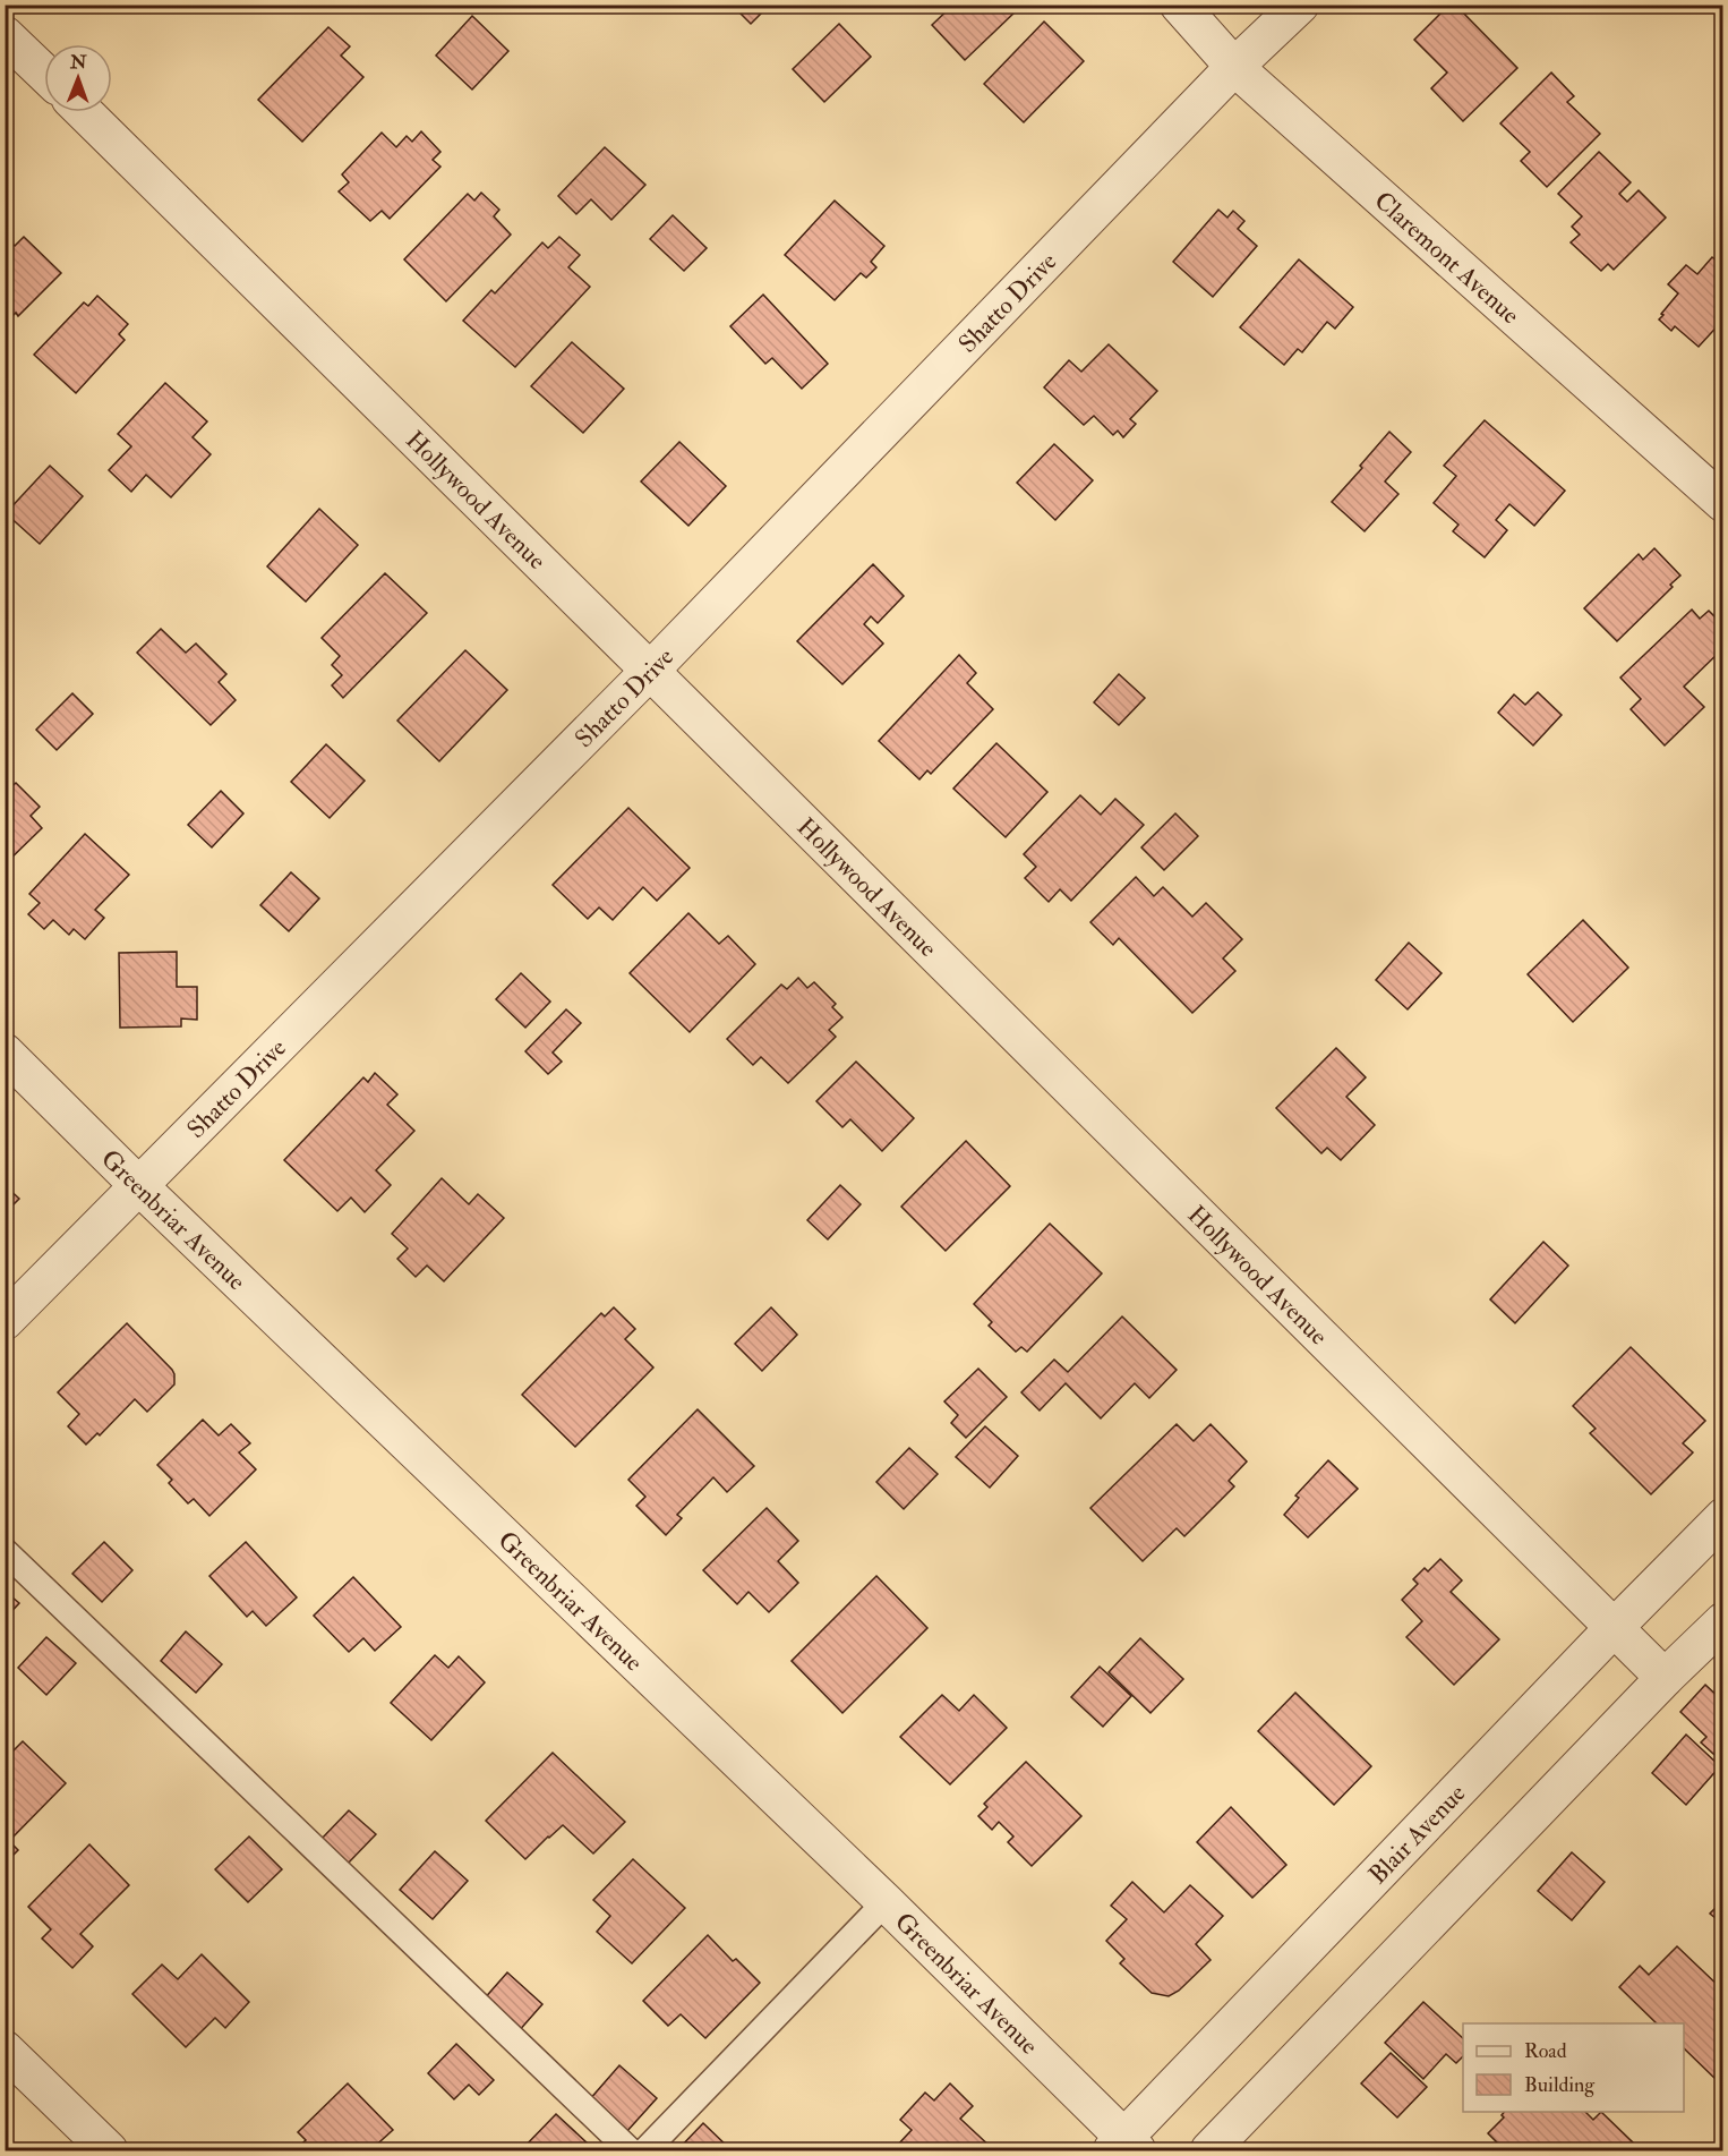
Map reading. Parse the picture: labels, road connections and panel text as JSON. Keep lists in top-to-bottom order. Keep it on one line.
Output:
{"streets":{"street":["Claremont Avenue","Shatto Drive","Hollywood Avenue","Greenbriar Avenue","Blair Avenue"]},"crossings":[["Claremont Avenue","Shatto Drive"],["Shatto Drive","Hollywood Avenue"],["Shatto Drive","Greenbriar Avenue"],["Hollywood Avenue","Blair Avenue"],["Greenbriar Avenue","Blair Avenue"]],"legend":["Road","Building"],"north":"top"}
